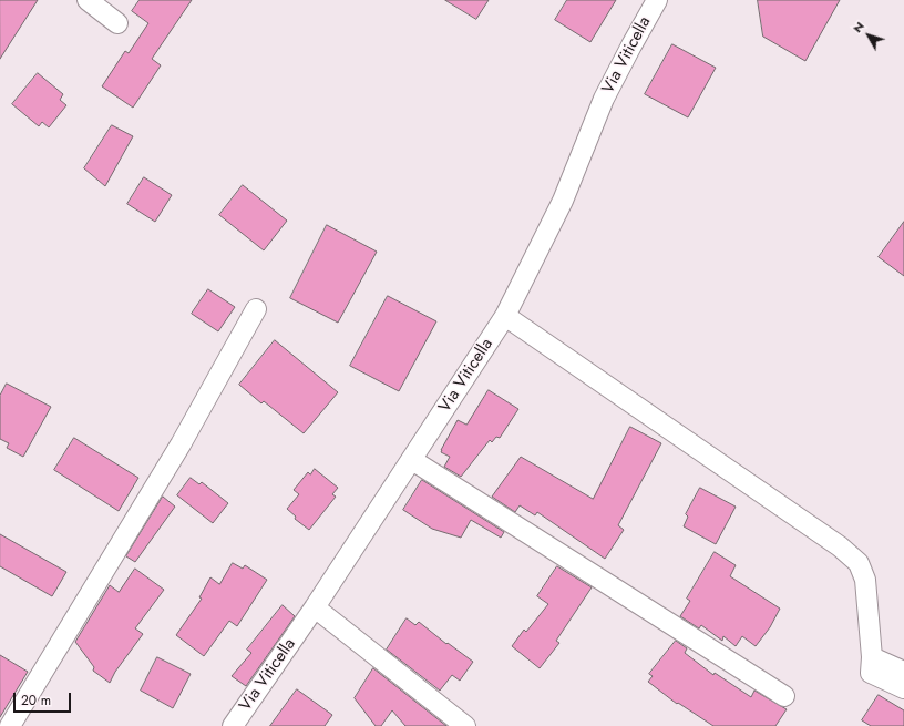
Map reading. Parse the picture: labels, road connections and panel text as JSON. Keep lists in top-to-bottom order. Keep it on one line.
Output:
{"streets":{"street":["Via Viticella"]},"scale_bar":"20 m","north":"top left"}
